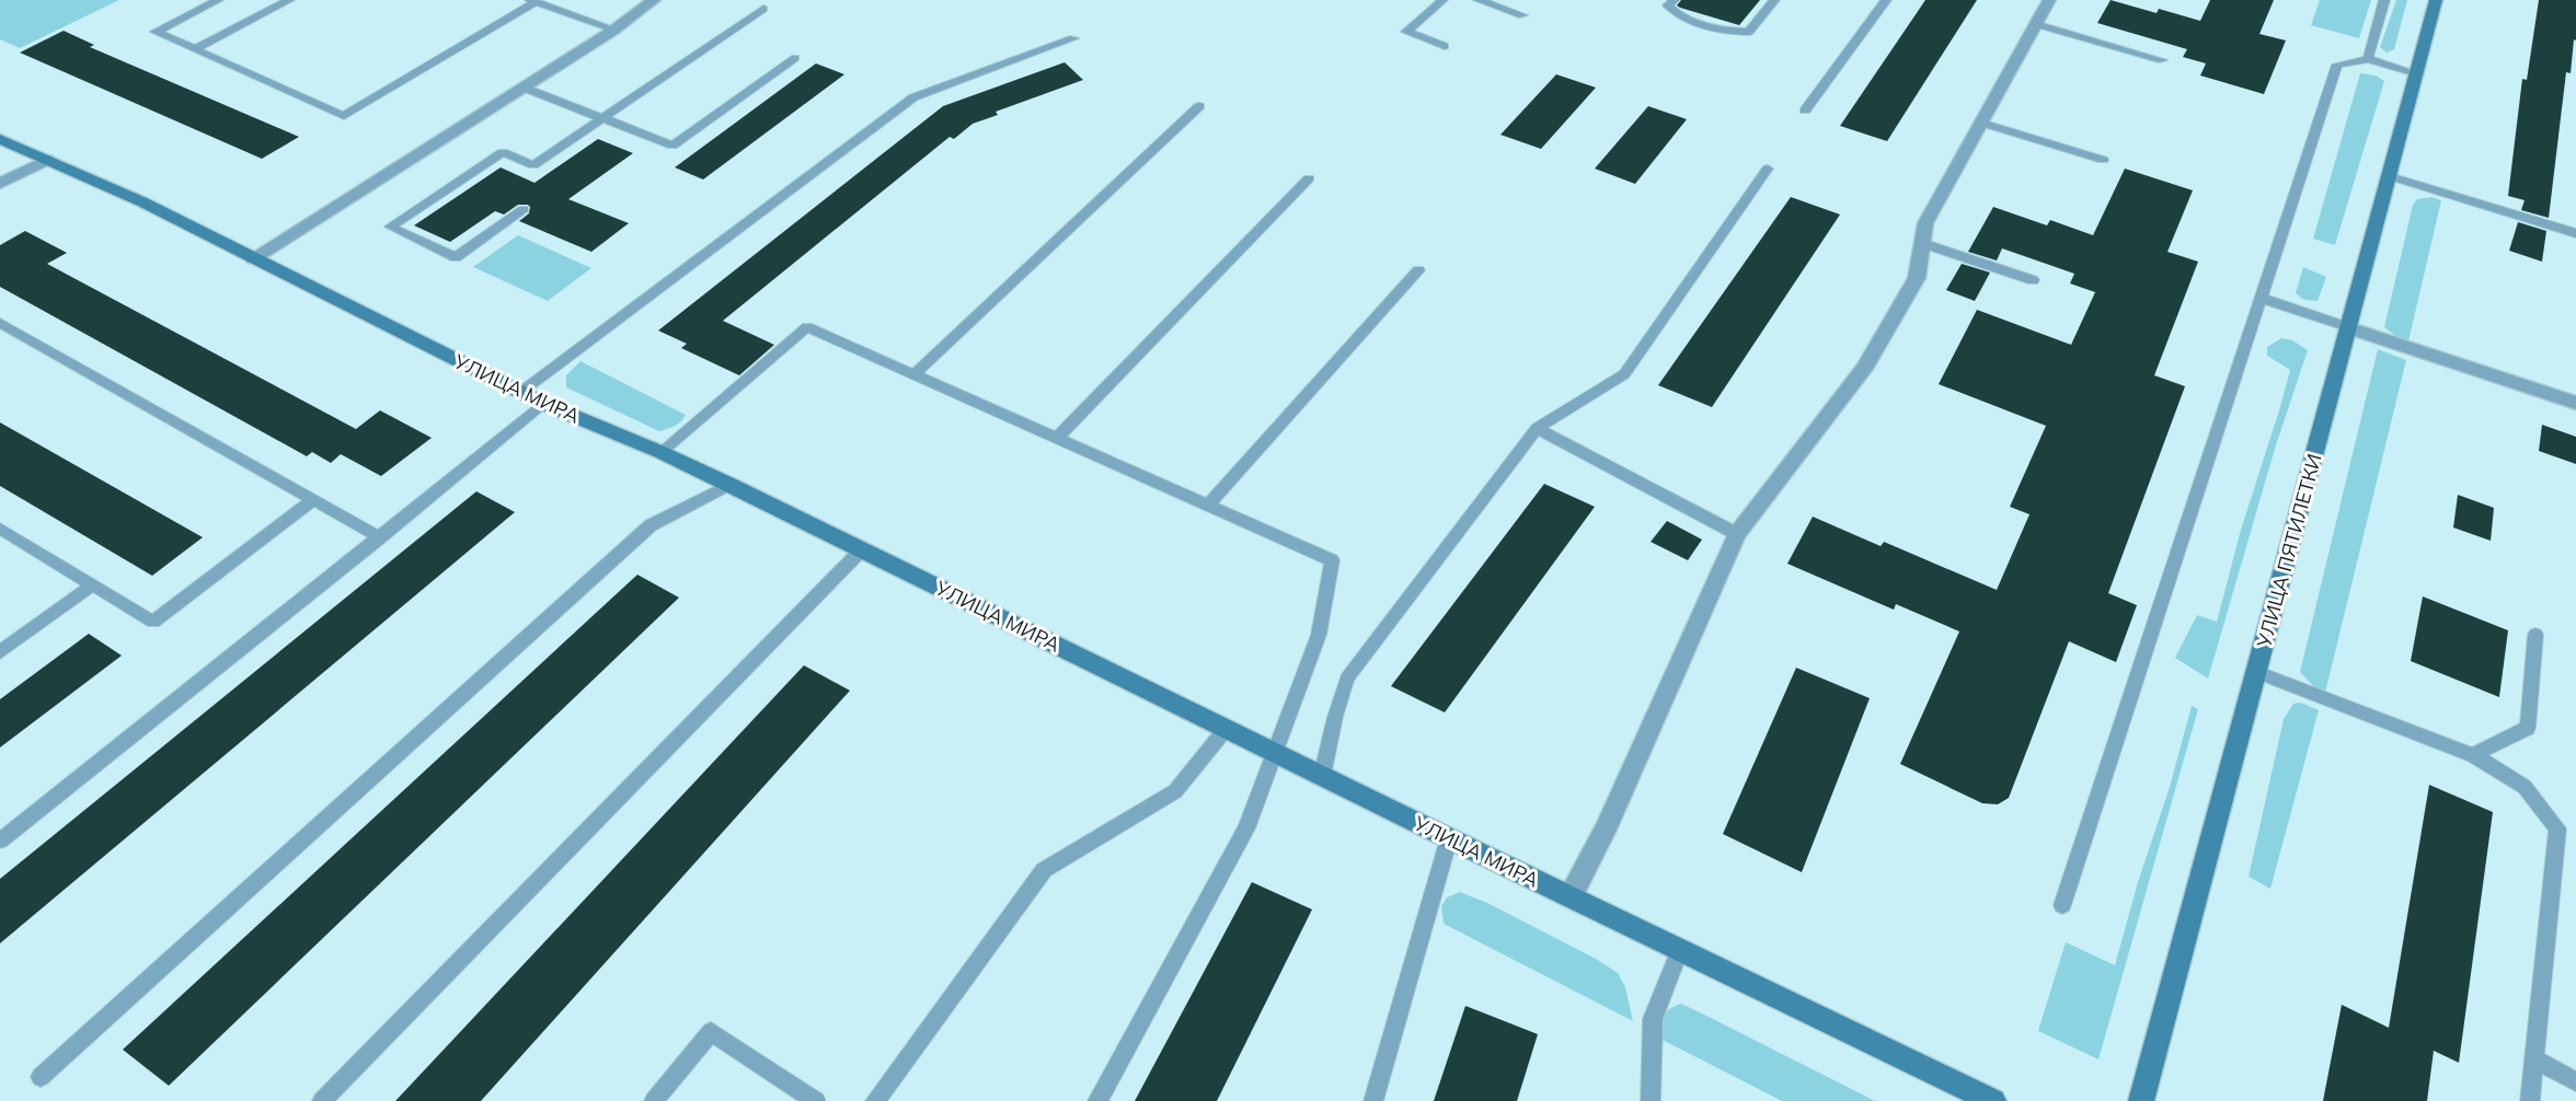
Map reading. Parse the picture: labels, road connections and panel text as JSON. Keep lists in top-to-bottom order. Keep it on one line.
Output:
{"streets":{"main road":["УЛИЦА МИРА","УЛИЦА ПЯТИЛЕТКИ"]}}
